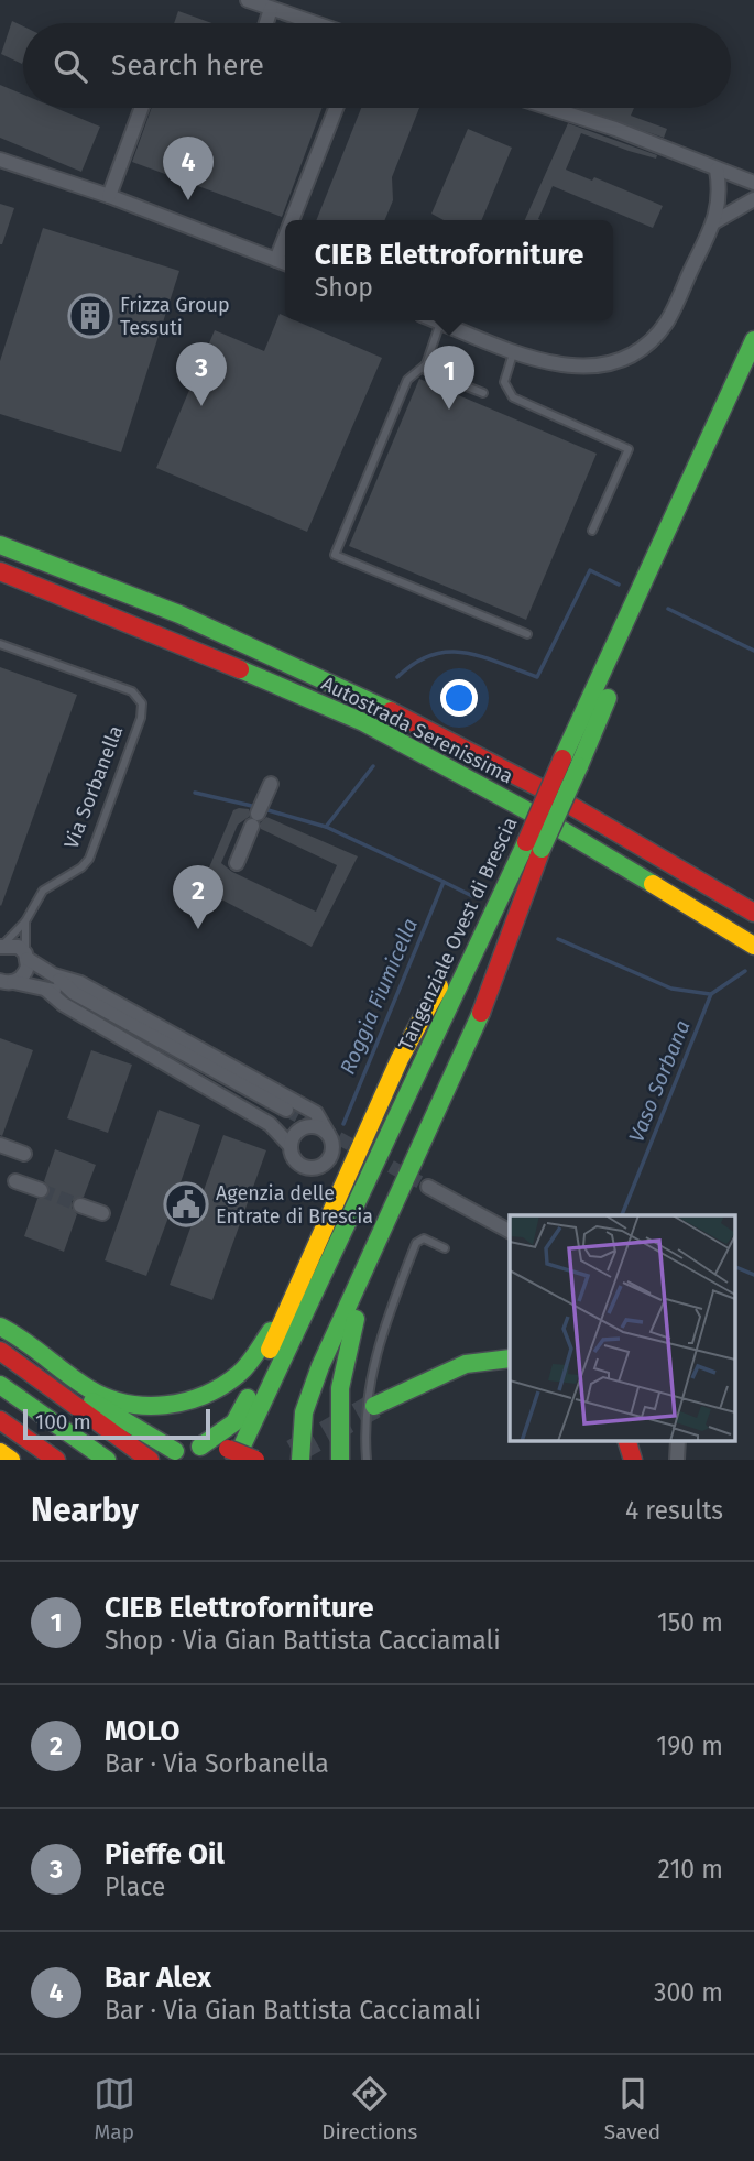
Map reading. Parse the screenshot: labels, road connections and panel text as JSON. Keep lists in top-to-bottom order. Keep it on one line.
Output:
{"streets":{"highway":["Autostrada Serenissima","Tangenziale Ovest di Brescia"],"lane":["Via Sorbanella"]},"water":["Roggia Fiumicella","Vaso Sorbana"],"places":{"building":["Frizza Group Tessuti"],"public building":["Agenzia delle Entrate di Brescia"]},"scale_bar":"100 m","page":{"search":"Search here","pins":["4","3","1","2"],"popup":["CIEB Elettroforniture","Shop"],"scale":"100 m","heading":["Nearby","4 results"],"list":[{"mark":"1","name":"CIEB Elettroforniture","note":"Shop · Via Gian Battista Cacciamali","value":"150 m"},{"mark":"2","name":"MOLO","note":"Bar · Via Sorbanella","value":"190 m"},{"mark":"3","name":"Pieffe Oil","note":"Place","value":"210 m"},{"mark":"4","name":"Bar Alex","note":"Bar · Via Gian Battista Cacciamali","value":"300 m"}],"nav":["Map","Directions","Saved"]}}
